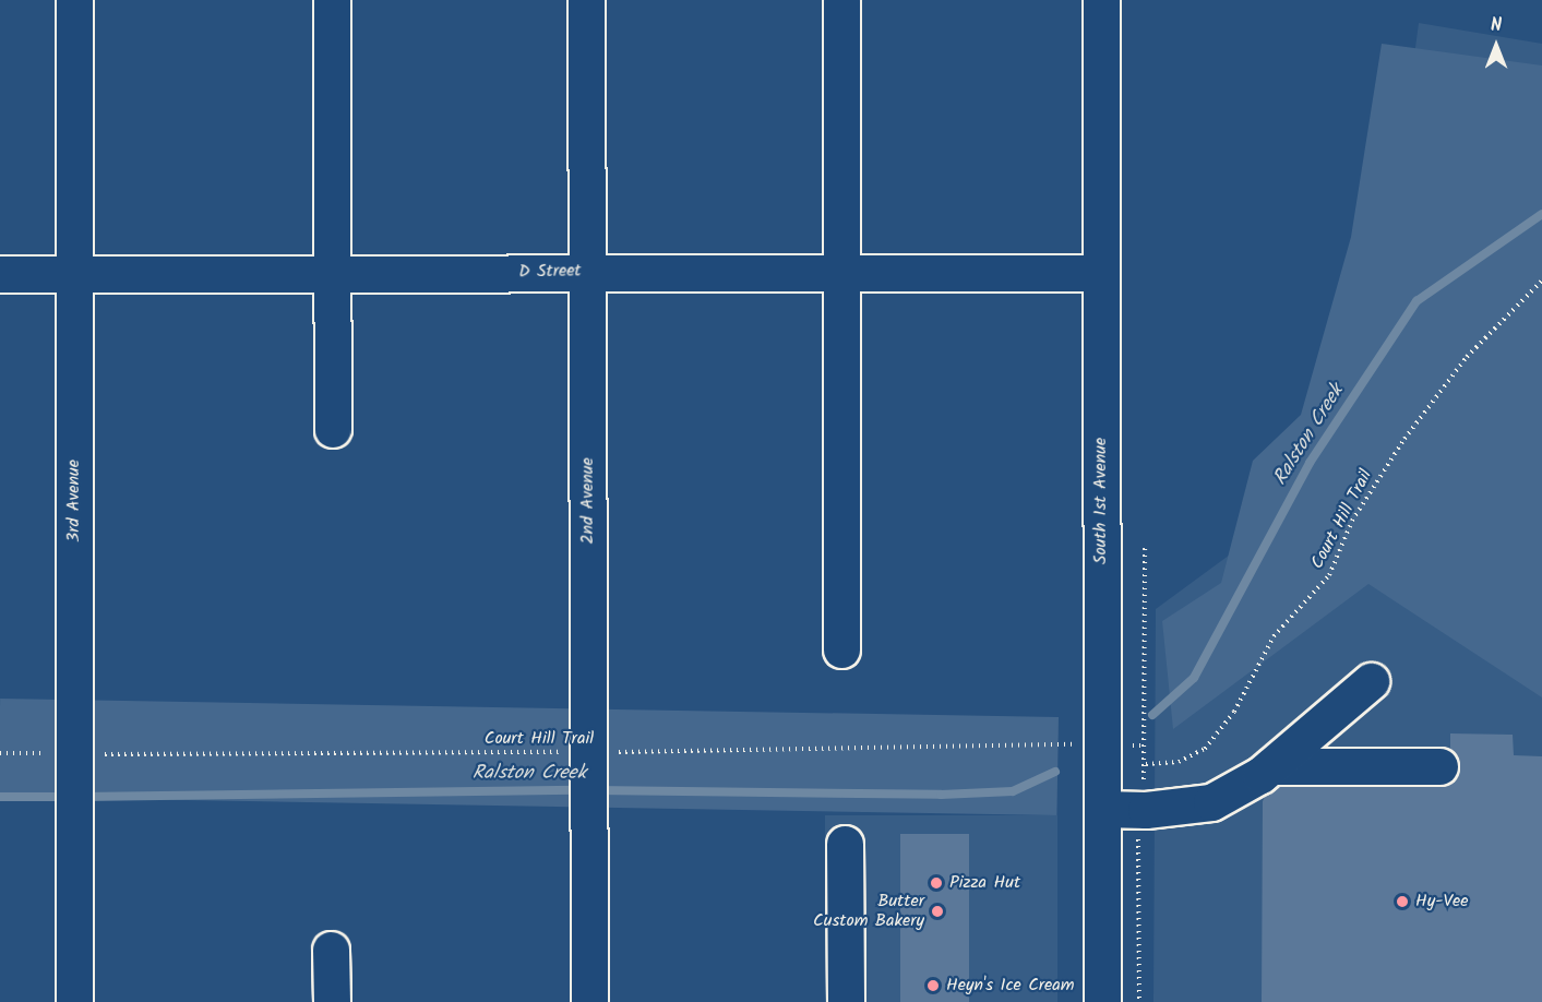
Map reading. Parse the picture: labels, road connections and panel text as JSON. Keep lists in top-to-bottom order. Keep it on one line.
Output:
{"streets":{"street":["D Street","3rd Avenue","2nd Avenue","South 1st Avenue"],"path":["Court Hill Trail"]},"crossings":[["D Street","3rd Avenue"],["D Street","2nd Avenue"],["D Street","South 1st Avenue"],["3rd Avenue","Court Hill Trail"],["2nd Avenue","Court Hill Trail"]],"water":["Ralston Creek"],"places":["Pizza Hut","Hy-Vee","Butter Custom Bakery","Heyn's Ice Cream"],"north":"top"}
